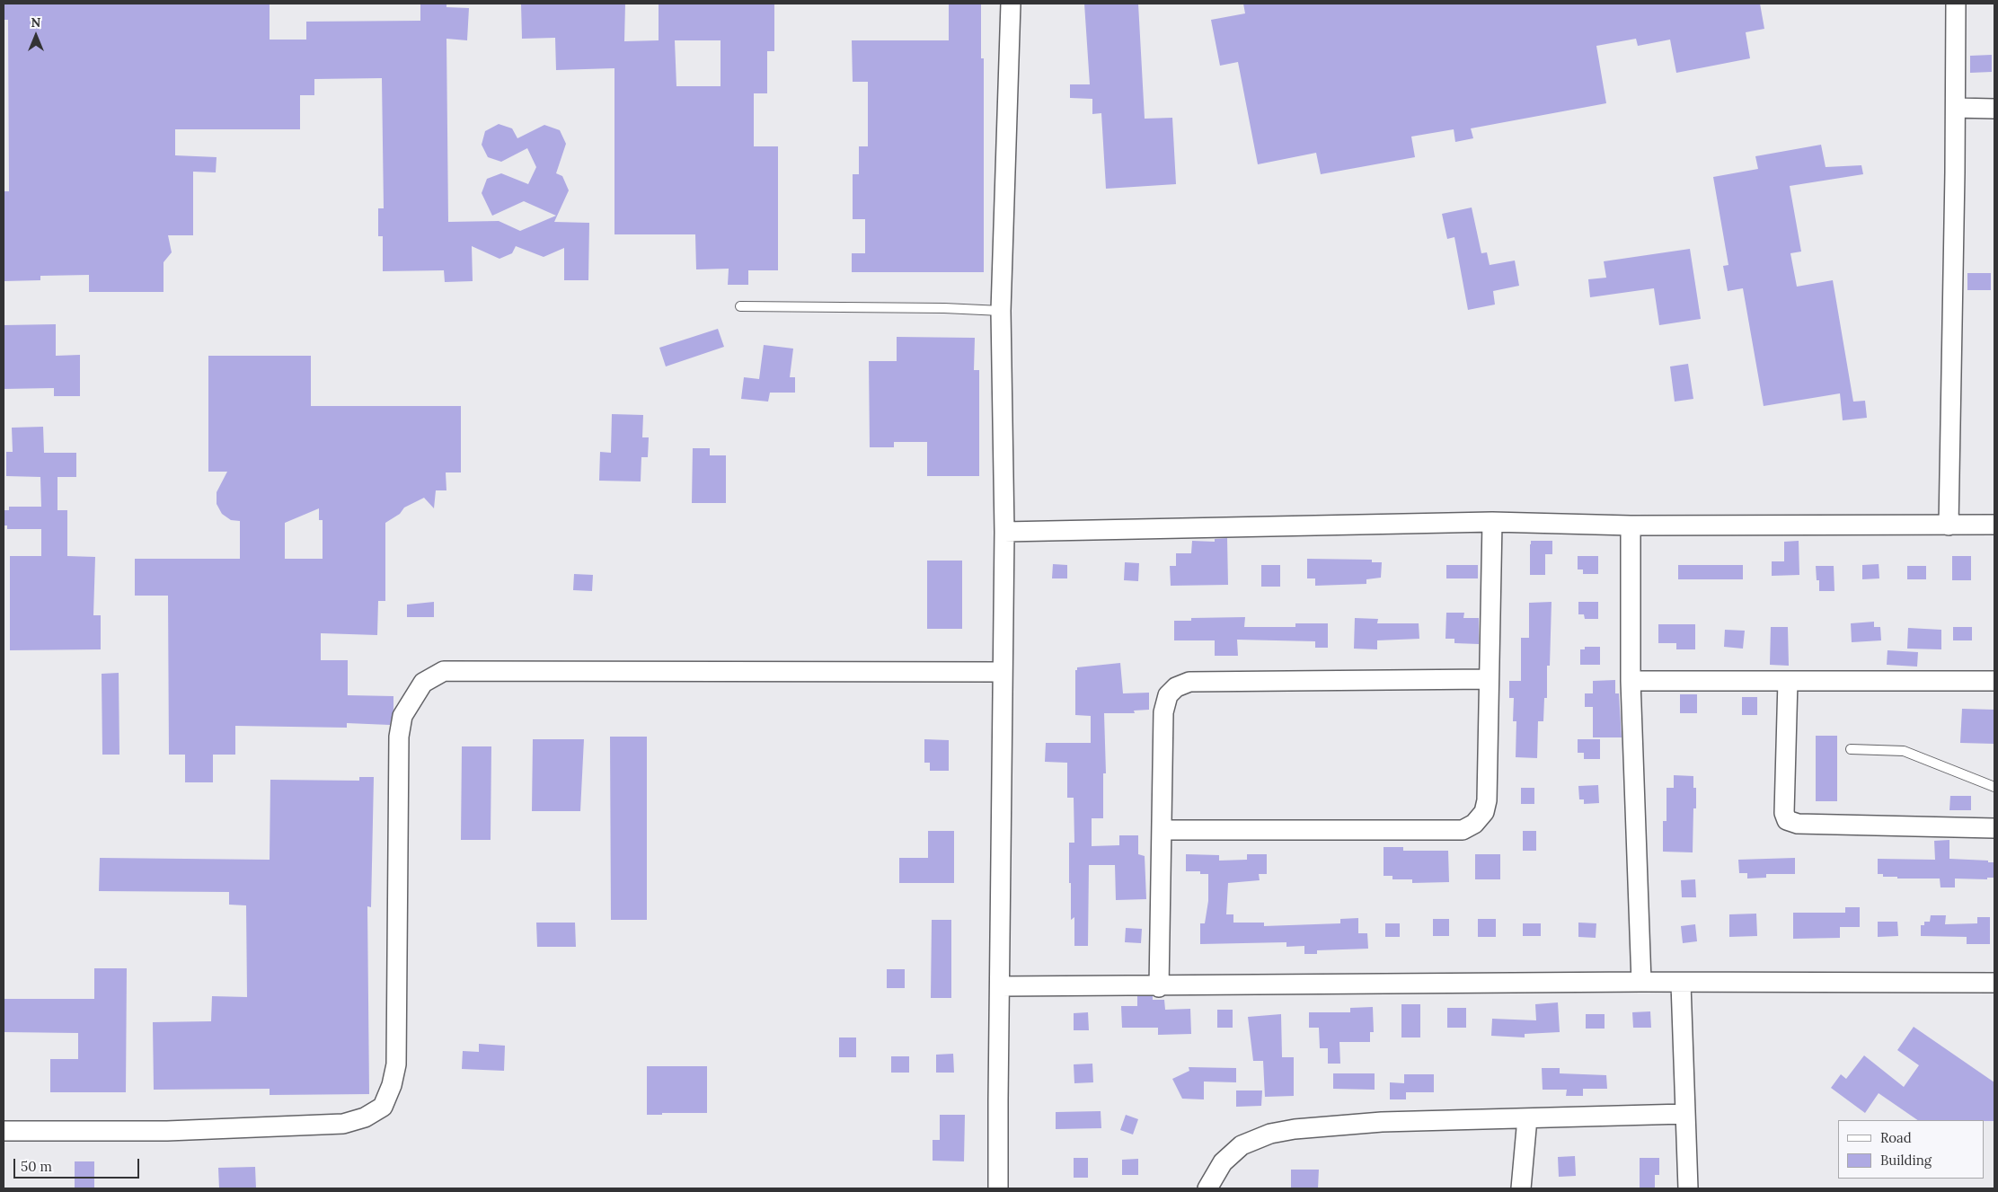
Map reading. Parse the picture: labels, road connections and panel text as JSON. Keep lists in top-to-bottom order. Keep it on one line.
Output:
{"legend":["Road","Building"],"scale_bar":"50 m","north":"top"}
